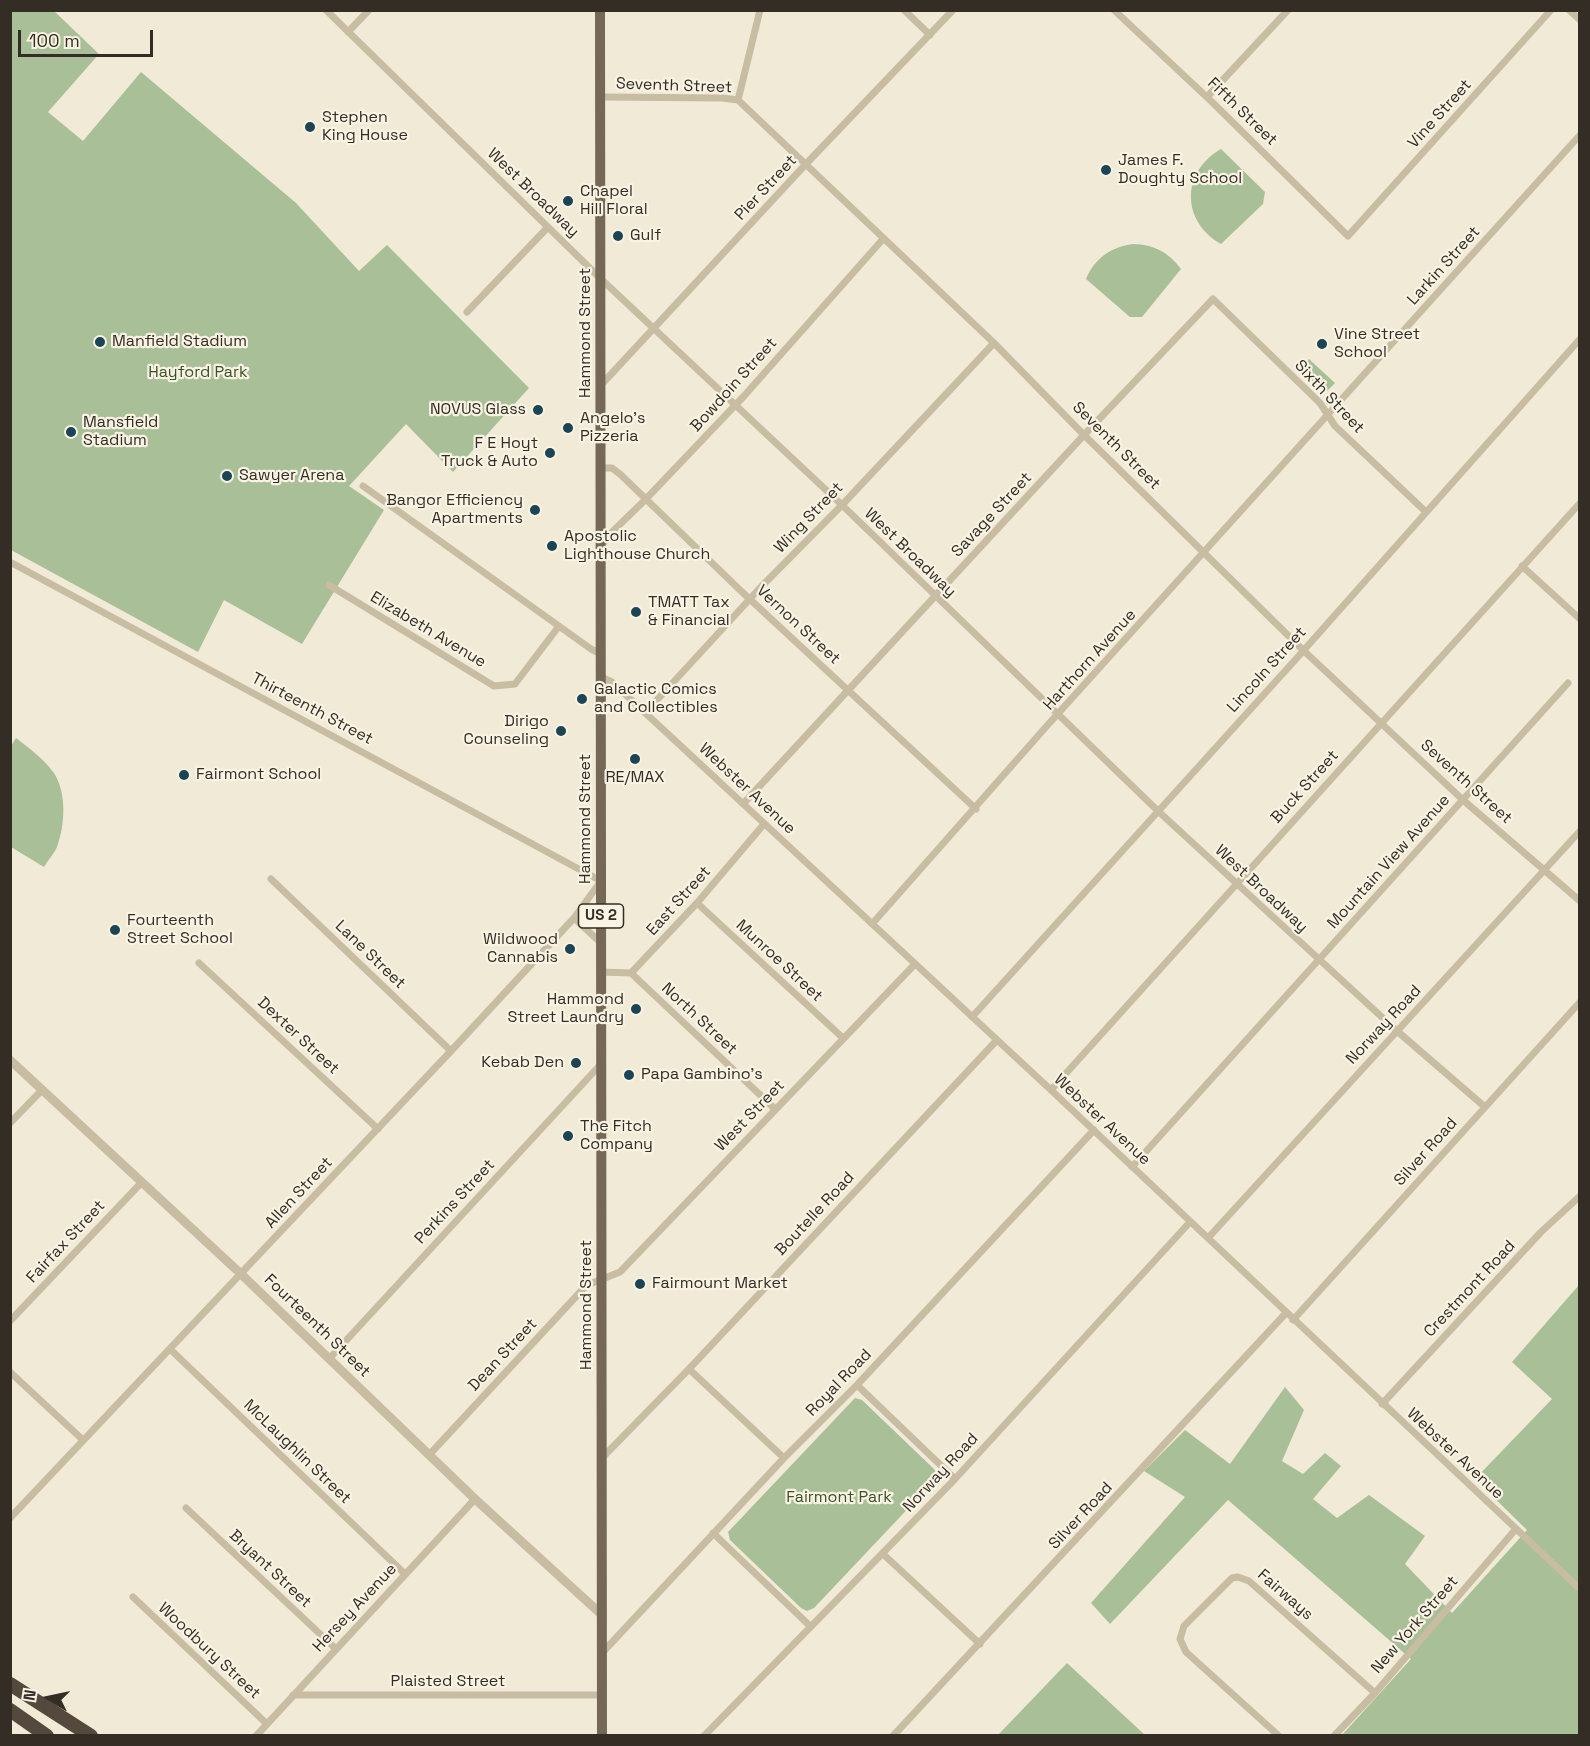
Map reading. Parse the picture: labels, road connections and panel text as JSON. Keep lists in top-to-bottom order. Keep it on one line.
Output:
{"streets":{"main road":["Hammond Street","US 2"],"street":["Seventh Street","Fifth Street","Vine Street","Pier Street","West Broadway","Larkin Street","Bowdoin Street","Sixth Street","Savage Street","Wing Street","Vernon Street","Elizabeth Avenue","Harthorn Avenue","Lincoln Street","Thirteenth Street","Buck Street","Webster Avenue","Mountain View Avenue","East Street","Lane Street","Munroe Street","North Street","Norway Road","Dexter Street","West Street","Silver Road","Allen Street","Perkins Street","Boutelle Road","Fairfax Street","Crestmont Road","Fourteenth Street","Dean Street","Royal Road","McLaughlin Street","Bryant Street","Fairways","Hersey Avenue","New York Street","Woodbury Street","Plaisted Street"]},"crossings":[["Seventh Street","Pier Street"],["Seventh Street","Hammond Street"],["Seventh Street","Bowdoin Street"],["Seventh Street","Savage Street"],["Seventh Street","Wing Street"],["Seventh Street","Harthorn Avenue"],["Seventh Street","Lincoln Street"],["Seventh Street","Buck Street"],["Seventh Street","Mountain View Avenue"],["Seventh Street","Norway Road"],["Fifth Street","Vine Street"],["Pier Street","West Broadway"],["Pier Street","Hammond Street"],["West Broadway","Hammond Street"],["West Broadway","Bowdoin Street"],["West Broadway","Savage Street"],["West Broadway","Wing Street"],["West Broadway","Harthorn Avenue"],["West Broadway","Lincoln Street"],["West Broadway","Buck Street"],["West Broadway","Mountain View Avenue"],["West Broadway","Norway Road"],["West Broadway","Silver Road"],["Larkin Street","Sixth Street"],["Larkin Street","Harthorn Avenue"],["Hammond Street","Bowdoin Street"],["Hammond Street","Vernon Street"],["Hammond Street","Thirteenth Street"],["Hammond Street","Webster Avenue"],["Hammond Street","West Street"],["Hammond Street","Allen Street"],["Hammond Street","Perkins Street"],["Hammond Street","Boutelle Road"],["Hammond Street","Fourteenth Street"],["Hammond Street","Dean Street"],["Hammond Street","Royal Road"],["Hammond Street","Plaisted Street"],["Bowdoin Street","Vernon Street"],["Sixth Street","Savage Street"],["Sixth Street","Harthorn Avenue"],["Sixth Street","Lincoln Street"],["Savage Street","Vernon Street"],["Savage Street","Webster Avenue"],["Wing Street","Vernon Street"],["Wing Street","Webster Avenue"],["Vernon Street","Harthorn Avenue"],["Harthorn Avenue","Webster Avenue"],["Lincoln Street","Webster Avenue"],["Thirteenth Street","Allen Street"],["Buck Street","Webster Avenue"],["Webster Avenue","Mountain View Avenue"],["Webster Avenue","East Street"],["Webster Avenue","Norway Road"],["Webster Avenue","West Street"],["Webster Avenue","Silver Road"],["Webster Avenue","Boutelle Road"],["Webster Avenue","Crestmont Road"],["Webster Avenue","Royal Road"],["Webster Avenue","New York Street"],["East Street","Munroe Street"],["East Street","North Street"],["Lane Street","Allen Street"],["Munroe Street","West Street"],["North Street","West Street"],["Dexter Street","Allen Street"],["West Street","Dean Street"],["Allen Street","Fourteenth Street"],["Allen Street","McLaughlin Street"],["Perkins Street","Fourteenth Street"],["Fairfax Street","Fourteenth Street"],["Fourteenth Street","Dean Street"],["Fourteenth Street","Hersey Avenue"],["McLaughlin Street","Hersey Avenue"],["Bryant Street","Hersey Avenue"],["Fairways","New York Street"],["Hersey Avenue","Woodbury Street"],["Hersey Avenue","Plaisted Street"]],"parks":["Hayford Park","Fairmont Park"],"places":["Stephen King House","James F. Doughty School","Chapel Hill Floral","Gulf","Manfield Stadium","Vine Street School","NOVUS Glass","Angelo's Pizzeria","Mansfield Stadium","F E Hoyt Truck & Auto","Sawyer Arena","Bangor Efficiency Apartments","Apostolic Lighthouse Church","TMATT Tax & Financial","Galactic Comics and Collectibles","Dirigo Counseling","RE/MAX","Fairmont School","Fourteenth Street School","Wildwood Cannabis","Hammond Street Laundry","Kebab Den","Papa Gambino's","The Fitch Company","Fairmount Market"],"scale_bar":"100 m","north":"left"}
